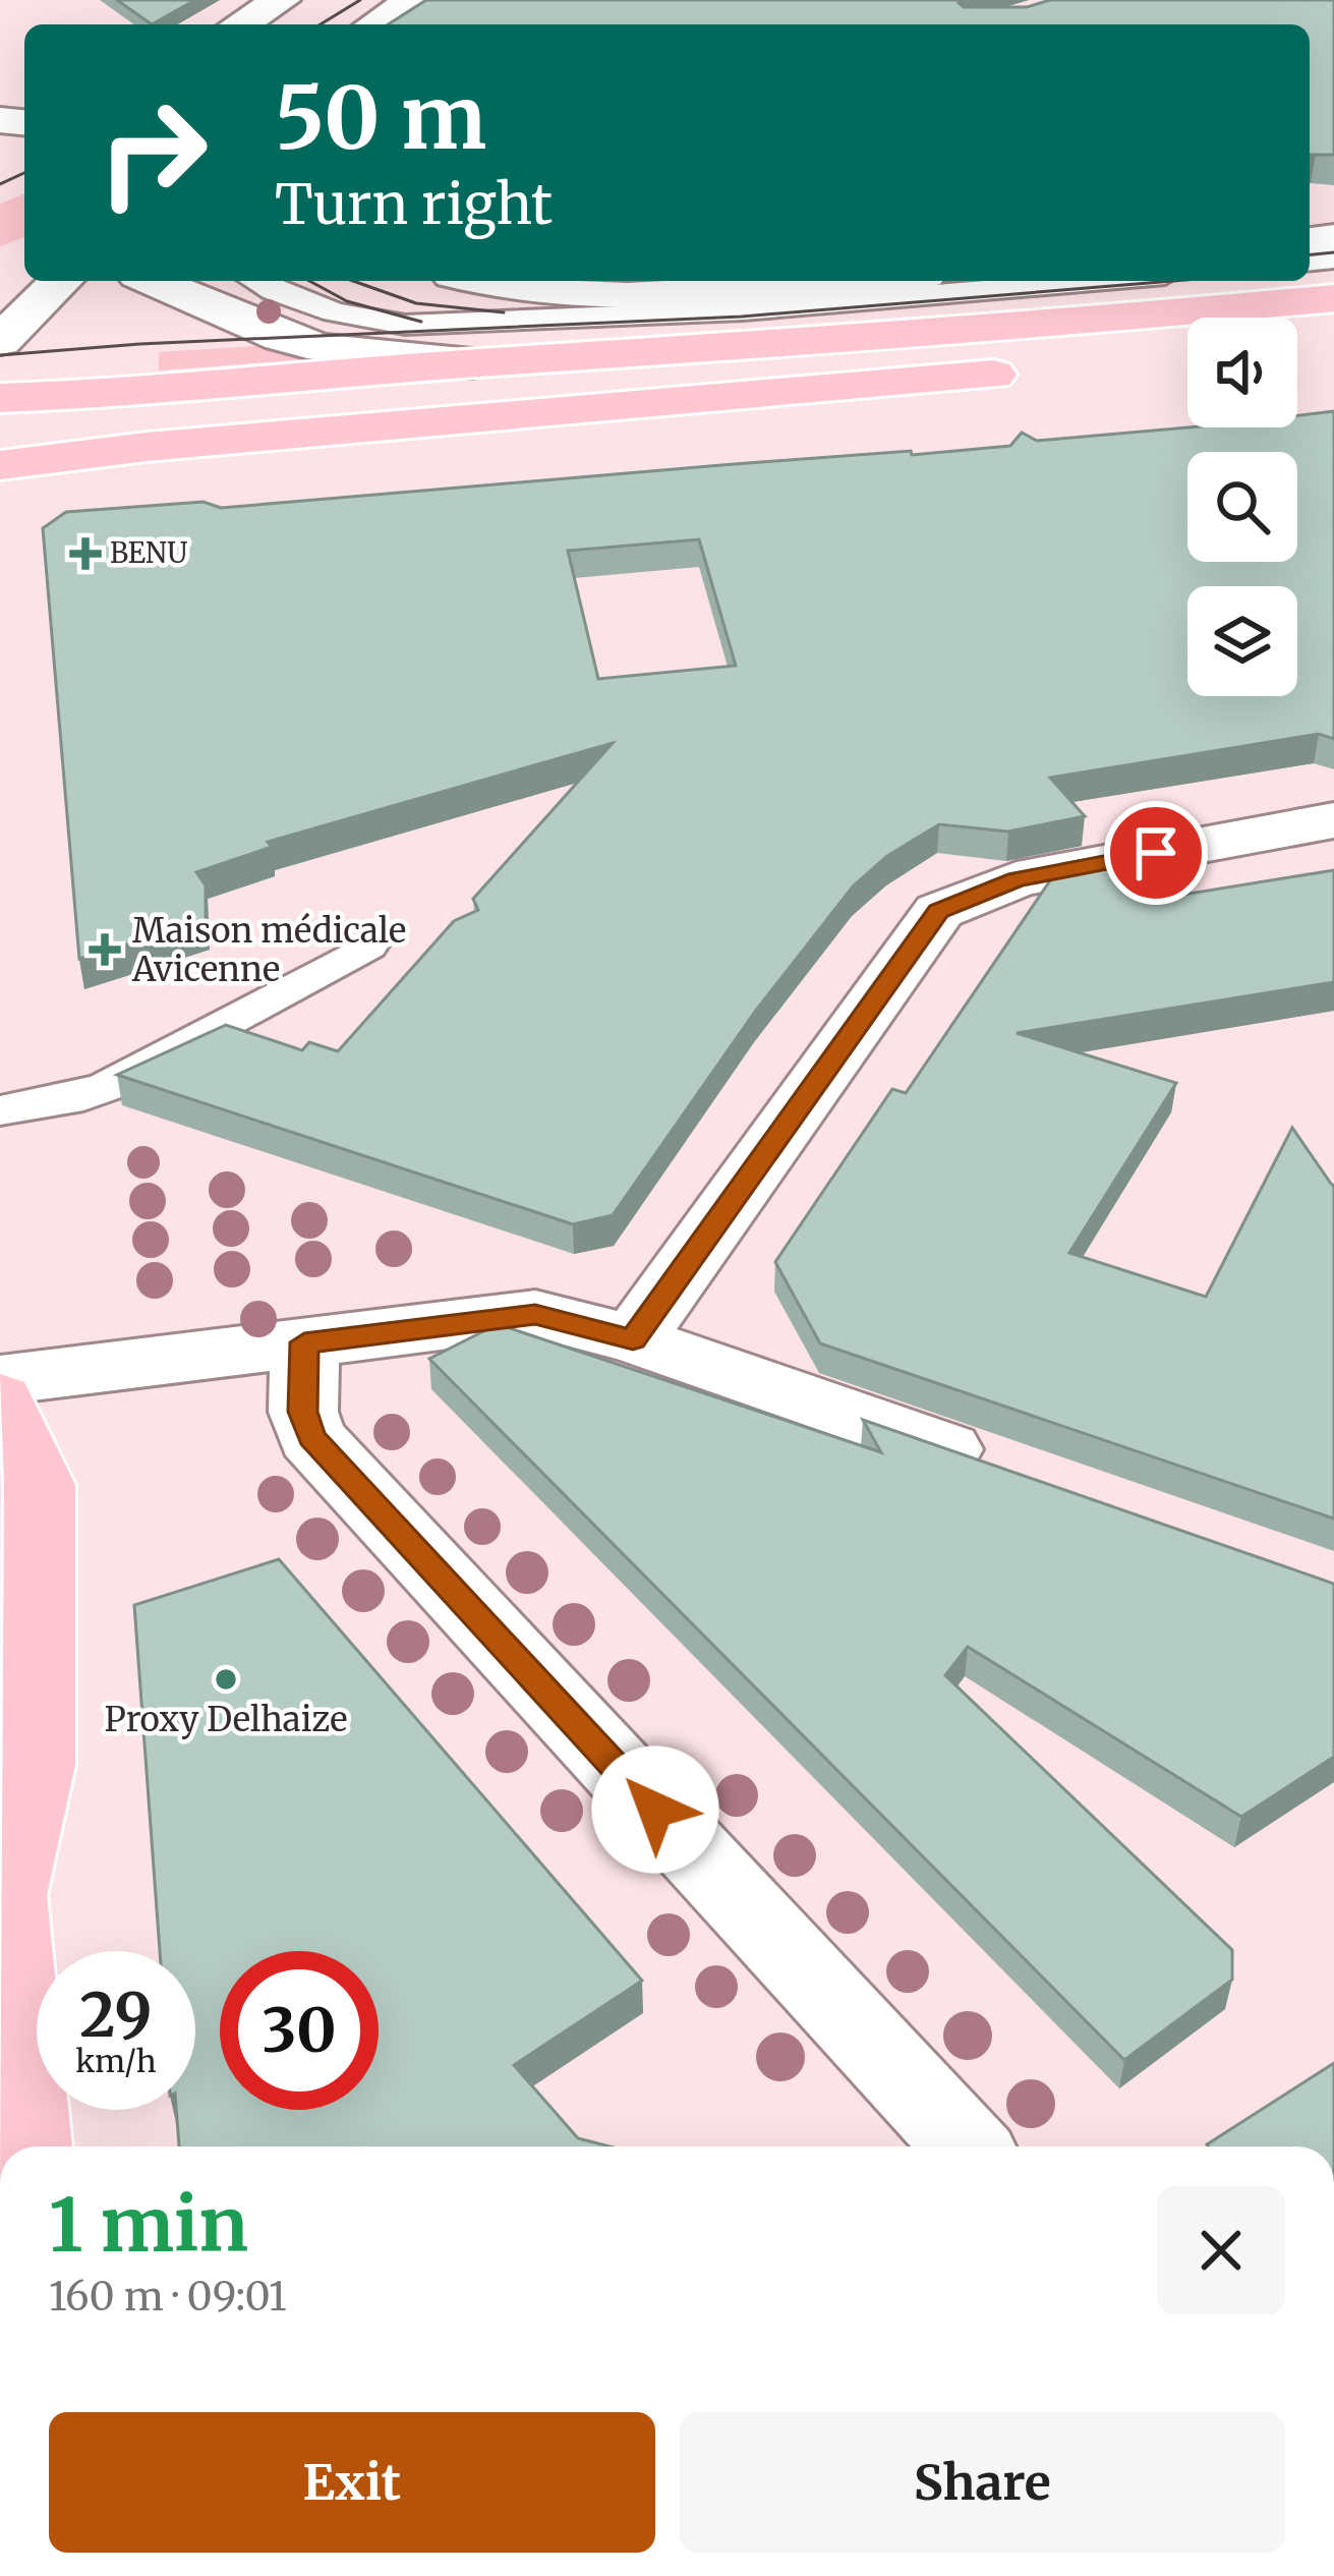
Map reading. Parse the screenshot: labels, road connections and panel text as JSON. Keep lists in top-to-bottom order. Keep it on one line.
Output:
{"places":{"health":["BENU","Maison médicale Avicenne"],"other":["Proxy Delhaize"]},"page":{"turn":["50 m","Turn right"],"speed":"29 km/h","limit":"30","heading":["1 min","160 m · 09:01"],"buttons":["Exit","Share"]}}
